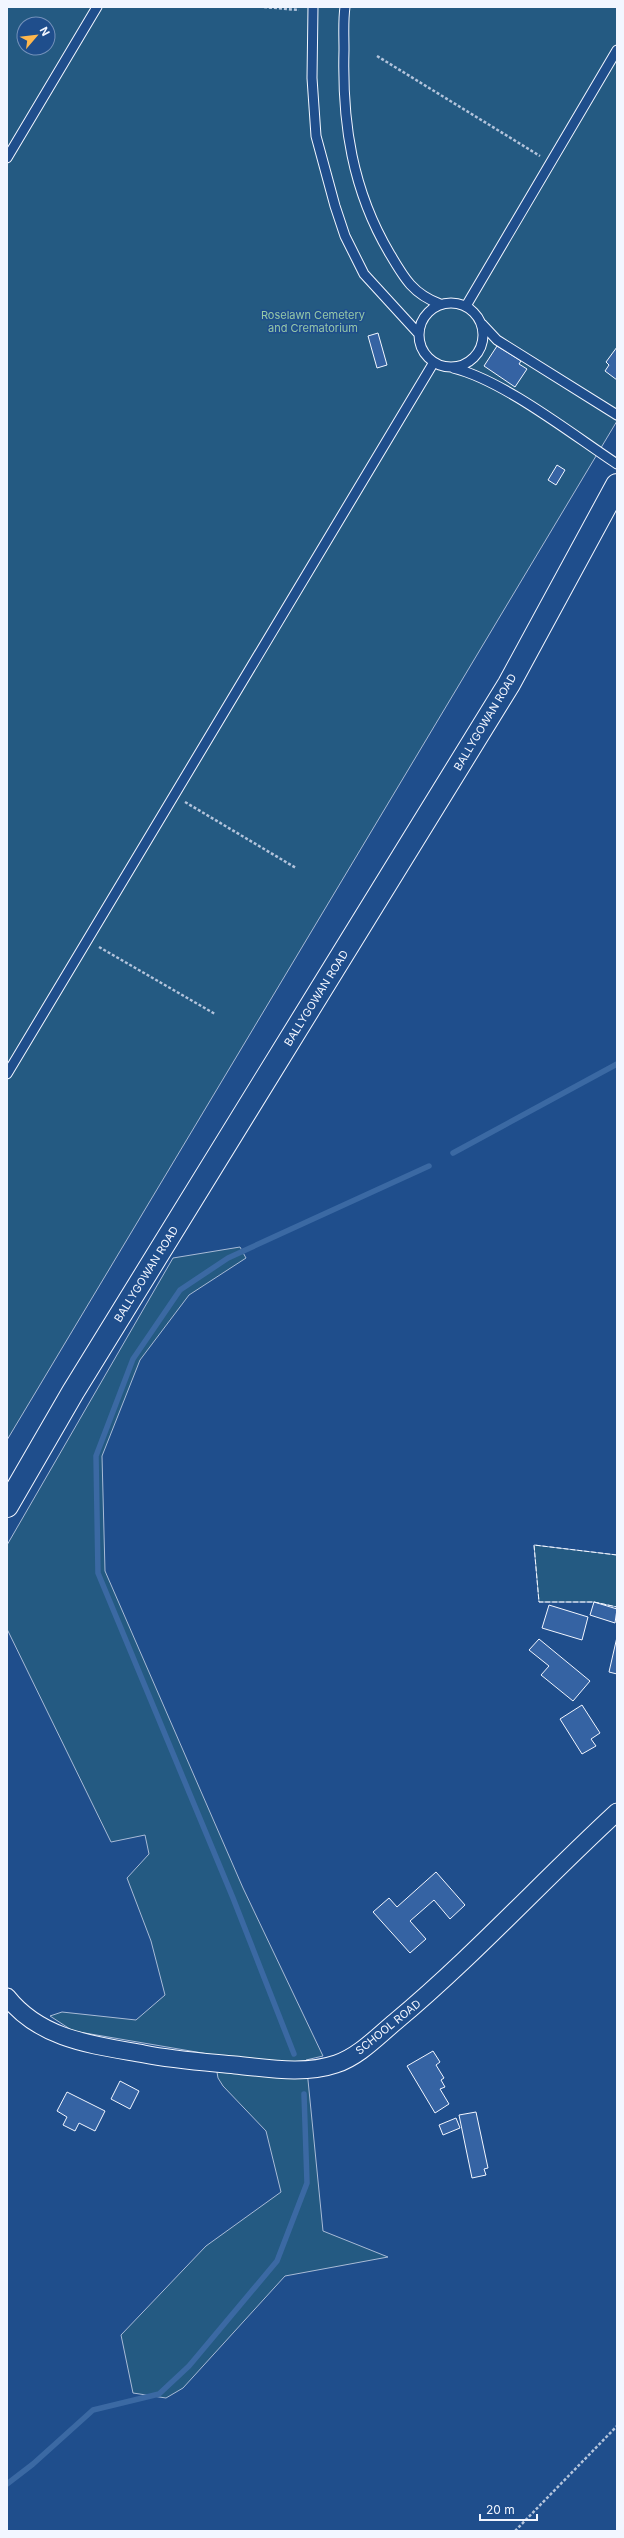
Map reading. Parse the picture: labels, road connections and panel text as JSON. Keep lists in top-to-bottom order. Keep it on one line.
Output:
{"streets":{"main road":["BALLYGOWAN ROAD"],"street":["SCHOOL ROAD"]},"parks":["Roselawn Cemetery and Crematorium"],"scale_bar":"20 m","north":"top right"}
